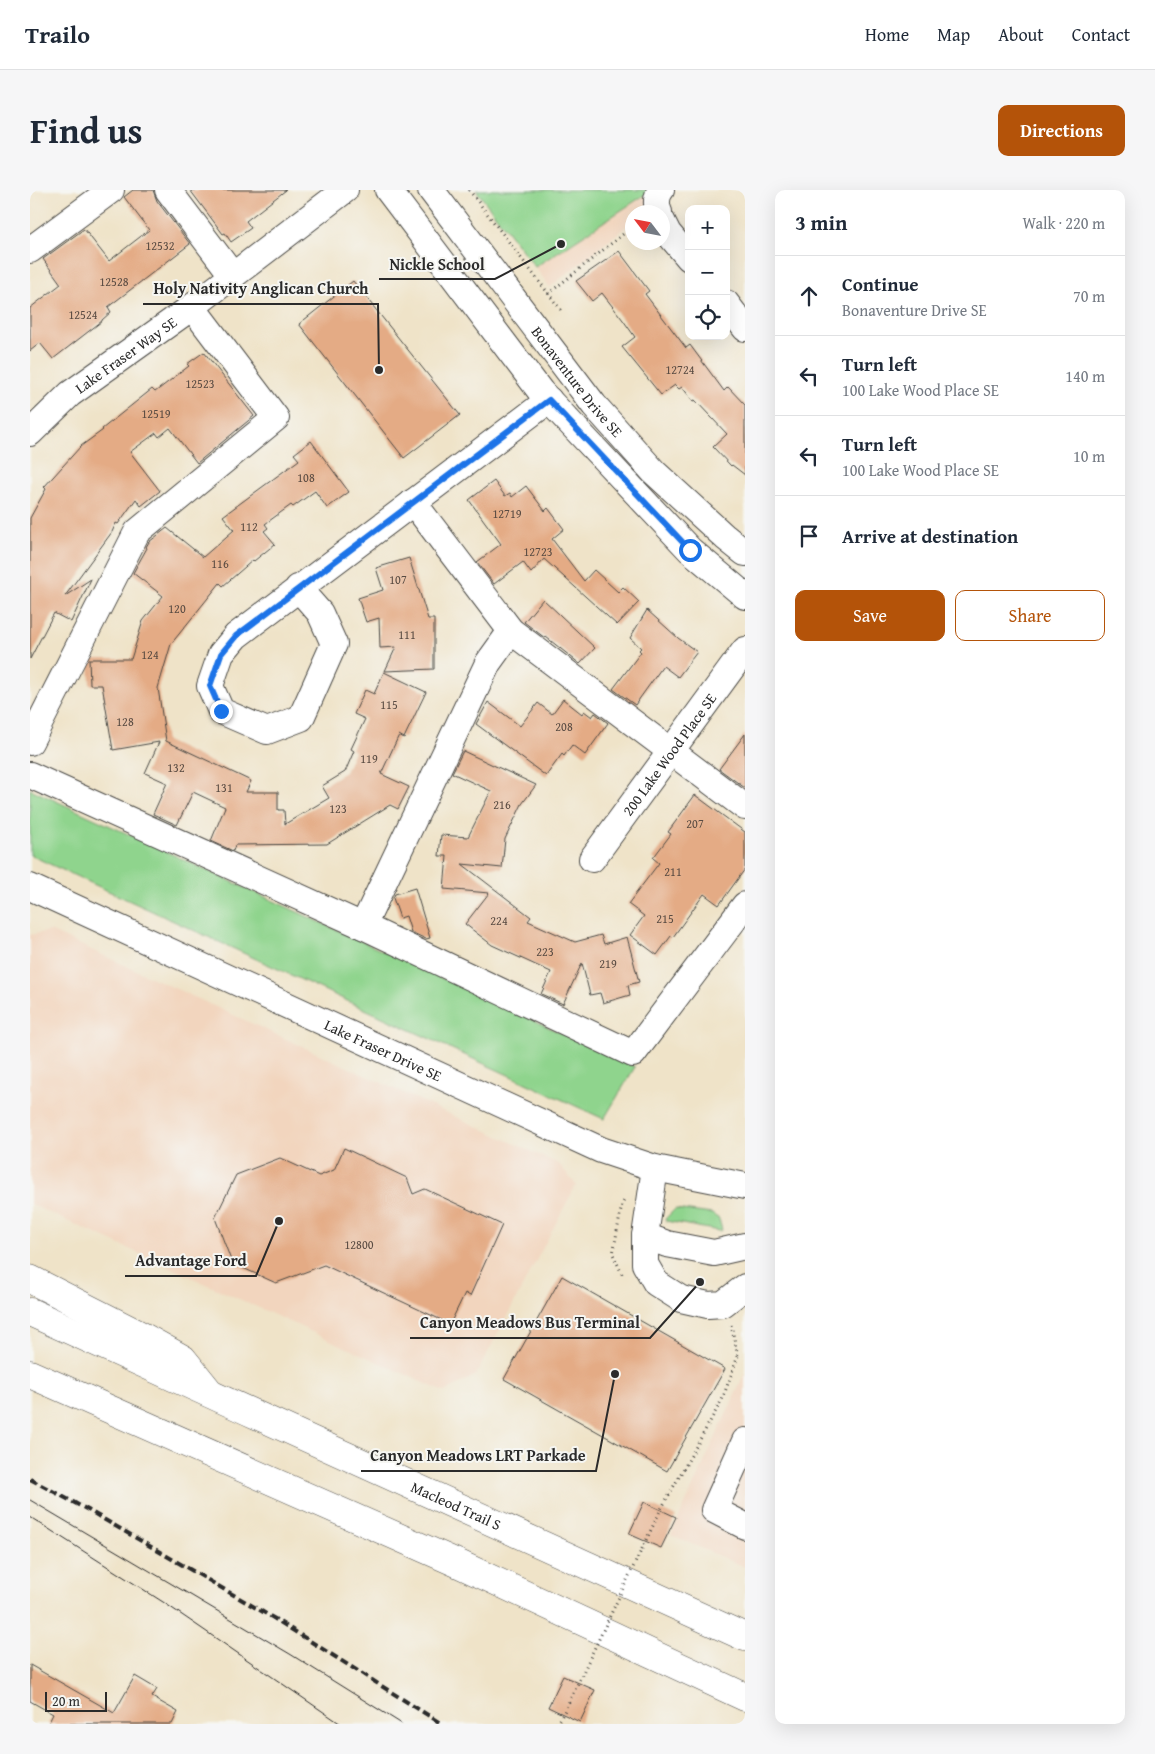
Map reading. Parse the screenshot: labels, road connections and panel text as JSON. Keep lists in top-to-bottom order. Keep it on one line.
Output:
{"streets":{"highway":["Macleod Trail S"],"street":["Lake Fraser Way SE","Bonaventure Drive SE","200 Lake Wood Place SE","Lake Fraser Drive SE"]},"places":["Nickle School","Holy Nativity Anglican Church","Advantage Ford","Canyon Meadows Bus Terminal","Canyon Meadows LRT Parkade"],"house_numbers":["12532","12528","12524","12724","12523","12519","108","12719","112","12723","116","107","120","111","124","115","128","208","119","132","131","216","123","207","211","215","224","223","219","12800"],"scale_bar":"20 m","north":"top left","page":{"header":"Trailo","nav":["Home","Map","About","Contact"],"title":"Find us","buttons":["Directions",["Save","Share"]],"heading":["3 min","Walk · 220 m"],"map_buttons":["+","−"],"list":[["Continue","Bonaventure Drive SE","70 m"],["Turn left","100 Lake Wood Place SE","140 m"],["Turn left","100 Lake Wood Place SE","10 m"],"Arrive at destination"],"scale":"20 m"}}
